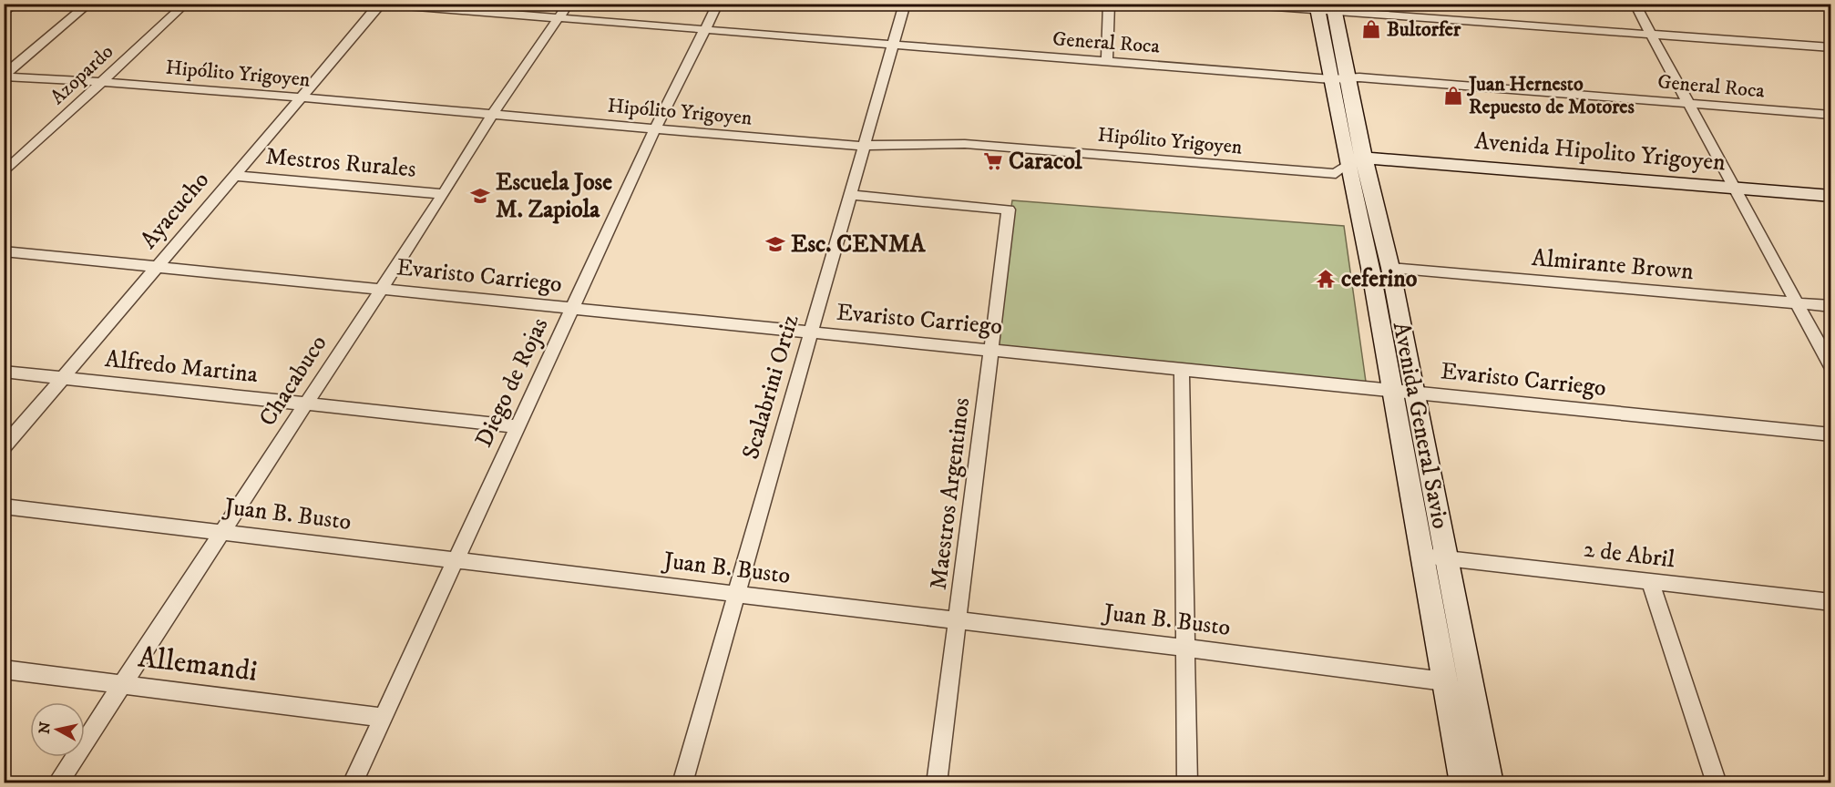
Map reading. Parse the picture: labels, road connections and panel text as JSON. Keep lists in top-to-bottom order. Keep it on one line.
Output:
{"streets":{"main road":["Avenida Hipolito Yrigoyen","Avenida General Savio"],"street":["General Roca","Hipólito Yrigoyen","Azopardo","Mestros Rurales","Ayacucho","Almirante Brown","Evaristo Carriego","Alfredo Martina","Chacabuco","Diego de Rojas","Scalabrini Ortiz","Maestros Argentinos","Juan B. Busto","2 de Abril","Allemandi"]},"crossings":[["General Roca","Ayacucho"],["General Roca","Chacabuco"],["General Roca","Diego de Rojas"],["General Roca","Scalabrini Ortiz"],["General Roca","Avenida General Savio"],["Hipólito Yrigoyen","Azopardo"],["Hipólito Yrigoyen","Avenida Hipolito Yrigoyen"],["Hipólito Yrigoyen","Ayacucho"],["Hipólito Yrigoyen","Chacabuco"],["Hipólito Yrigoyen","Diego de Rojas"],["Hipólito Yrigoyen","Scalabrini Ortiz"],["Hipólito Yrigoyen","Avenida General Savio"],["Avenida Hipolito Yrigoyen","Avenida General Savio"],["Mestros Rurales","Ayacucho"],["Mestros Rurales","Chacabuco"],["Ayacucho","Evaristo Carriego"],["Ayacucho","Alfredo Martina"],["Almirante Brown","Avenida General Savio"],["Evaristo Carriego","Chacabuco"],["Evaristo Carriego","Diego de Rojas"],["Evaristo Carriego","Scalabrini Ortiz"],["Evaristo Carriego","Avenida General Savio"],["Evaristo Carriego","Maestros Argentinos"],["Alfredo Martina","Chacabuco"],["Alfredo Martina","Diego de Rojas"],["Chacabuco","Juan B. Busto"],["Chacabuco","Allemandi"],["Diego de Rojas","Juan B. Busto"],["Diego de Rojas","Allemandi"],["Scalabrini Ortiz","Maestros Argentinos"],["Scalabrini Ortiz","Juan B. Busto"],["Avenida General Savio","Juan B. Busto"],["Avenida General Savio","2 de Abril"],["Maestros Argentinos","Juan B. Busto"]],"places":{"shop":["Bultorfer","Juan Hernesto Repuesto de Motores"],"supermarket":["Caracol"],"school or university":["Escuela Jose M. Zapiola","Esc. CENMA"],"temple":["ceferino"]},"north":"left"}
